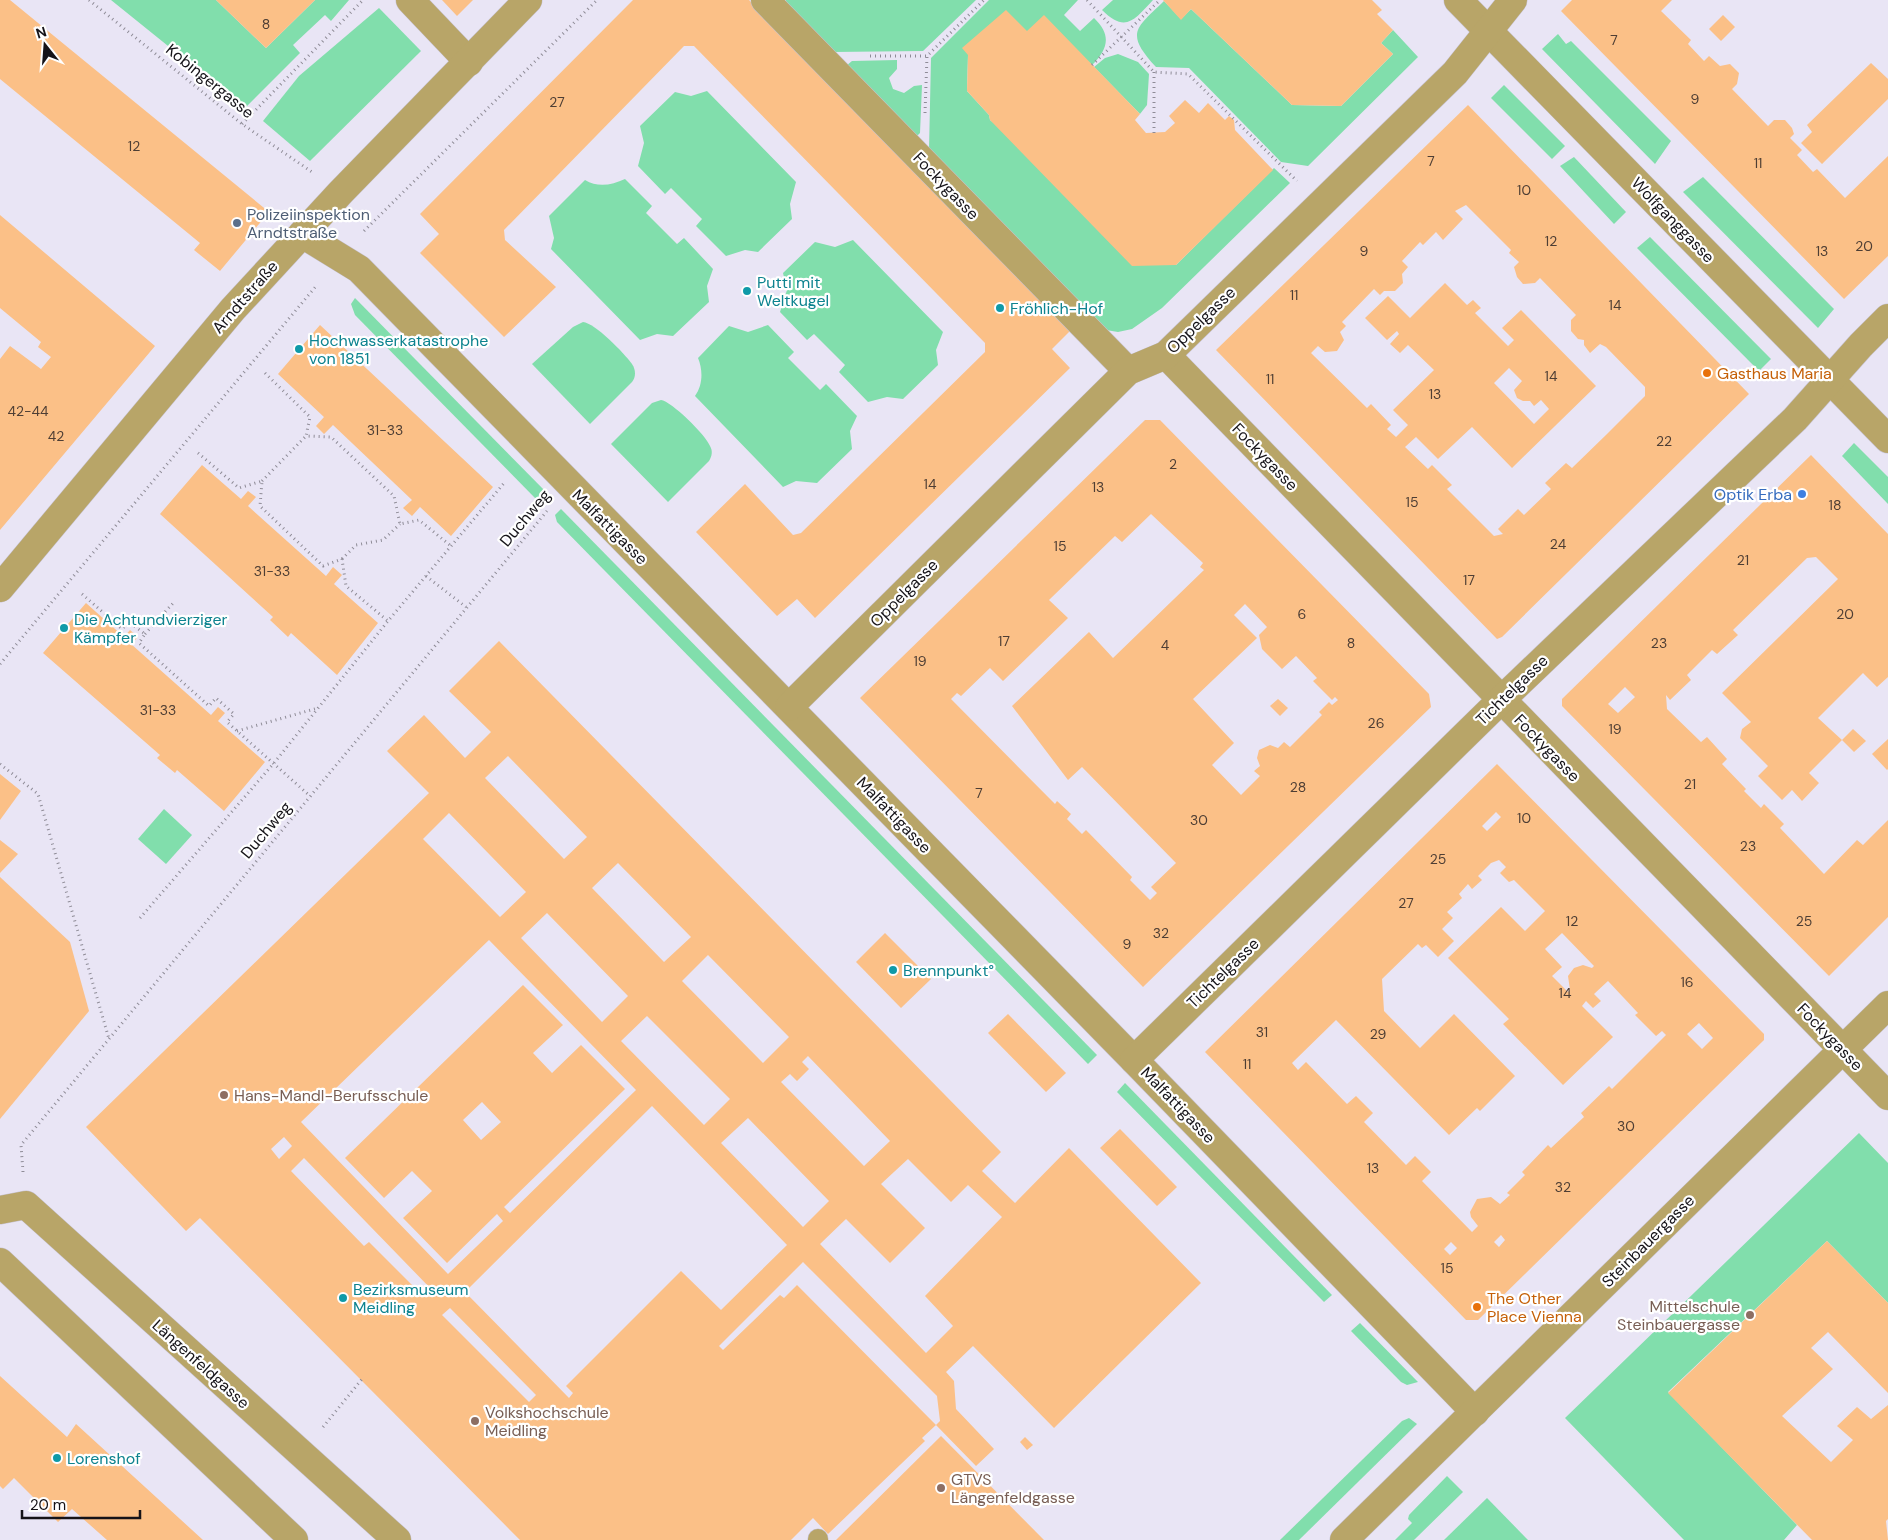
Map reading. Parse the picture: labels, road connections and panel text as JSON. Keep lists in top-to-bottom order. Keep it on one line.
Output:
{"streets":{"street":["Fockygasse","Wolfganggasse","Arndtstraße","Oppelgasse","Malfattigasse","Tichtelgasse","Steinbauergasse","Längenfeldgasse"],"path":["Kobingergasse","Duchweg"]},"crossings":[["Fockygasse","Oppelgasse"],["Fockygasse","Tichtelgasse"],["Fockygasse","Steinbauergasse"],["Wolfganggasse","Oppelgasse"],["Wolfganggasse","Tichtelgasse"],["Arndtstraße","Malfattigasse"],["Oppelgasse","Malfattigasse"],["Duchweg","Malfattigasse"],["Duchweg","Längenfeldgasse"],["Malfattigasse","Tichtelgasse"],["Malfattigasse","Steinbauergasse"]],"places":["Polizeiinspektion Arndtstraße","Putti mit Weltkugel","Fröhlich-Hof","Hochwasserkatastrophe von 1851","Gasthaus Maria","Optik Erba","Die Achtundvierziger Kämpfer","Brennpunkt°","Hans-Mandl-Berufsschule","Bezirksmuseum Meidling","The Other Place Vienna","Mittelschule Steinbauergasse","Volkshochschule Meidling","Lorenshof","GTVS Längenfeldgasse"],"house_numbers":["8","7","9","27","12","7","11","10","12","20","9","13","11","14","14","11","13","42-44","31-33","42","22","2","14","13","15","18","24","15","21","31-33","17","6","20","17","8","23","4","19","31-33","26","19","21","28","7","10","30","23","25","27","12","25","32","9","16","14","31","29","11","30","13","32","15"],"scale_bar":"20 m","north":"top"}
